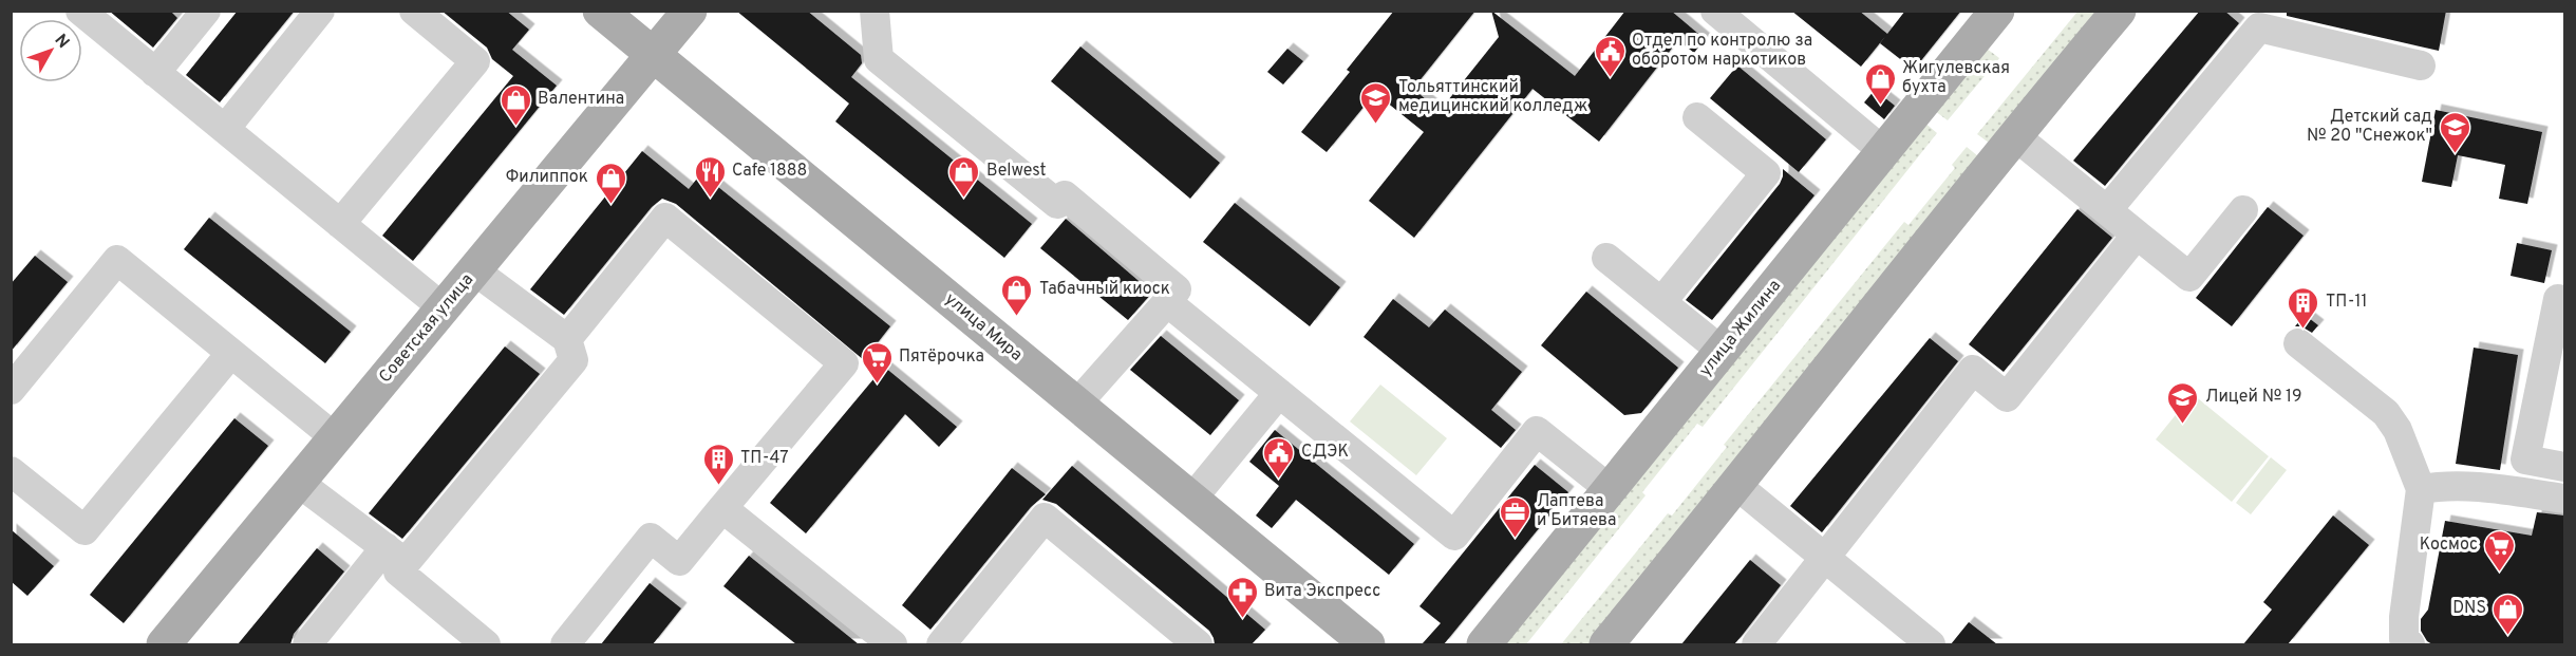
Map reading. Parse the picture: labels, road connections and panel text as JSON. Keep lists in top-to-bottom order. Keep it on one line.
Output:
{"streets":{"main road":["улица Мира","Советская улица","улица Жилина"]},"crossings":[["улица Мира","Советская улица"]],"places":{"public building":["Отдел по контролю за оборотом наркотиков","СДЭК"],"shop":["Жигулевская бухта","Валентина","Belwest","Филиппок","Табачный киоск","DNS"],"school or university":["Тольяттинский медицинский колледж","Детский сад № 20 \"Снежок\"","Лицей № 19"],"restaurant":["Cafe 1888"],"building":["ТП-11","ТП-47"],"supermarket":["Пятёрочка","Космос"],"office":["Лаптева и Битяева"],"pharmacy":["Вита Экспресс"]},"north":"top right"}
